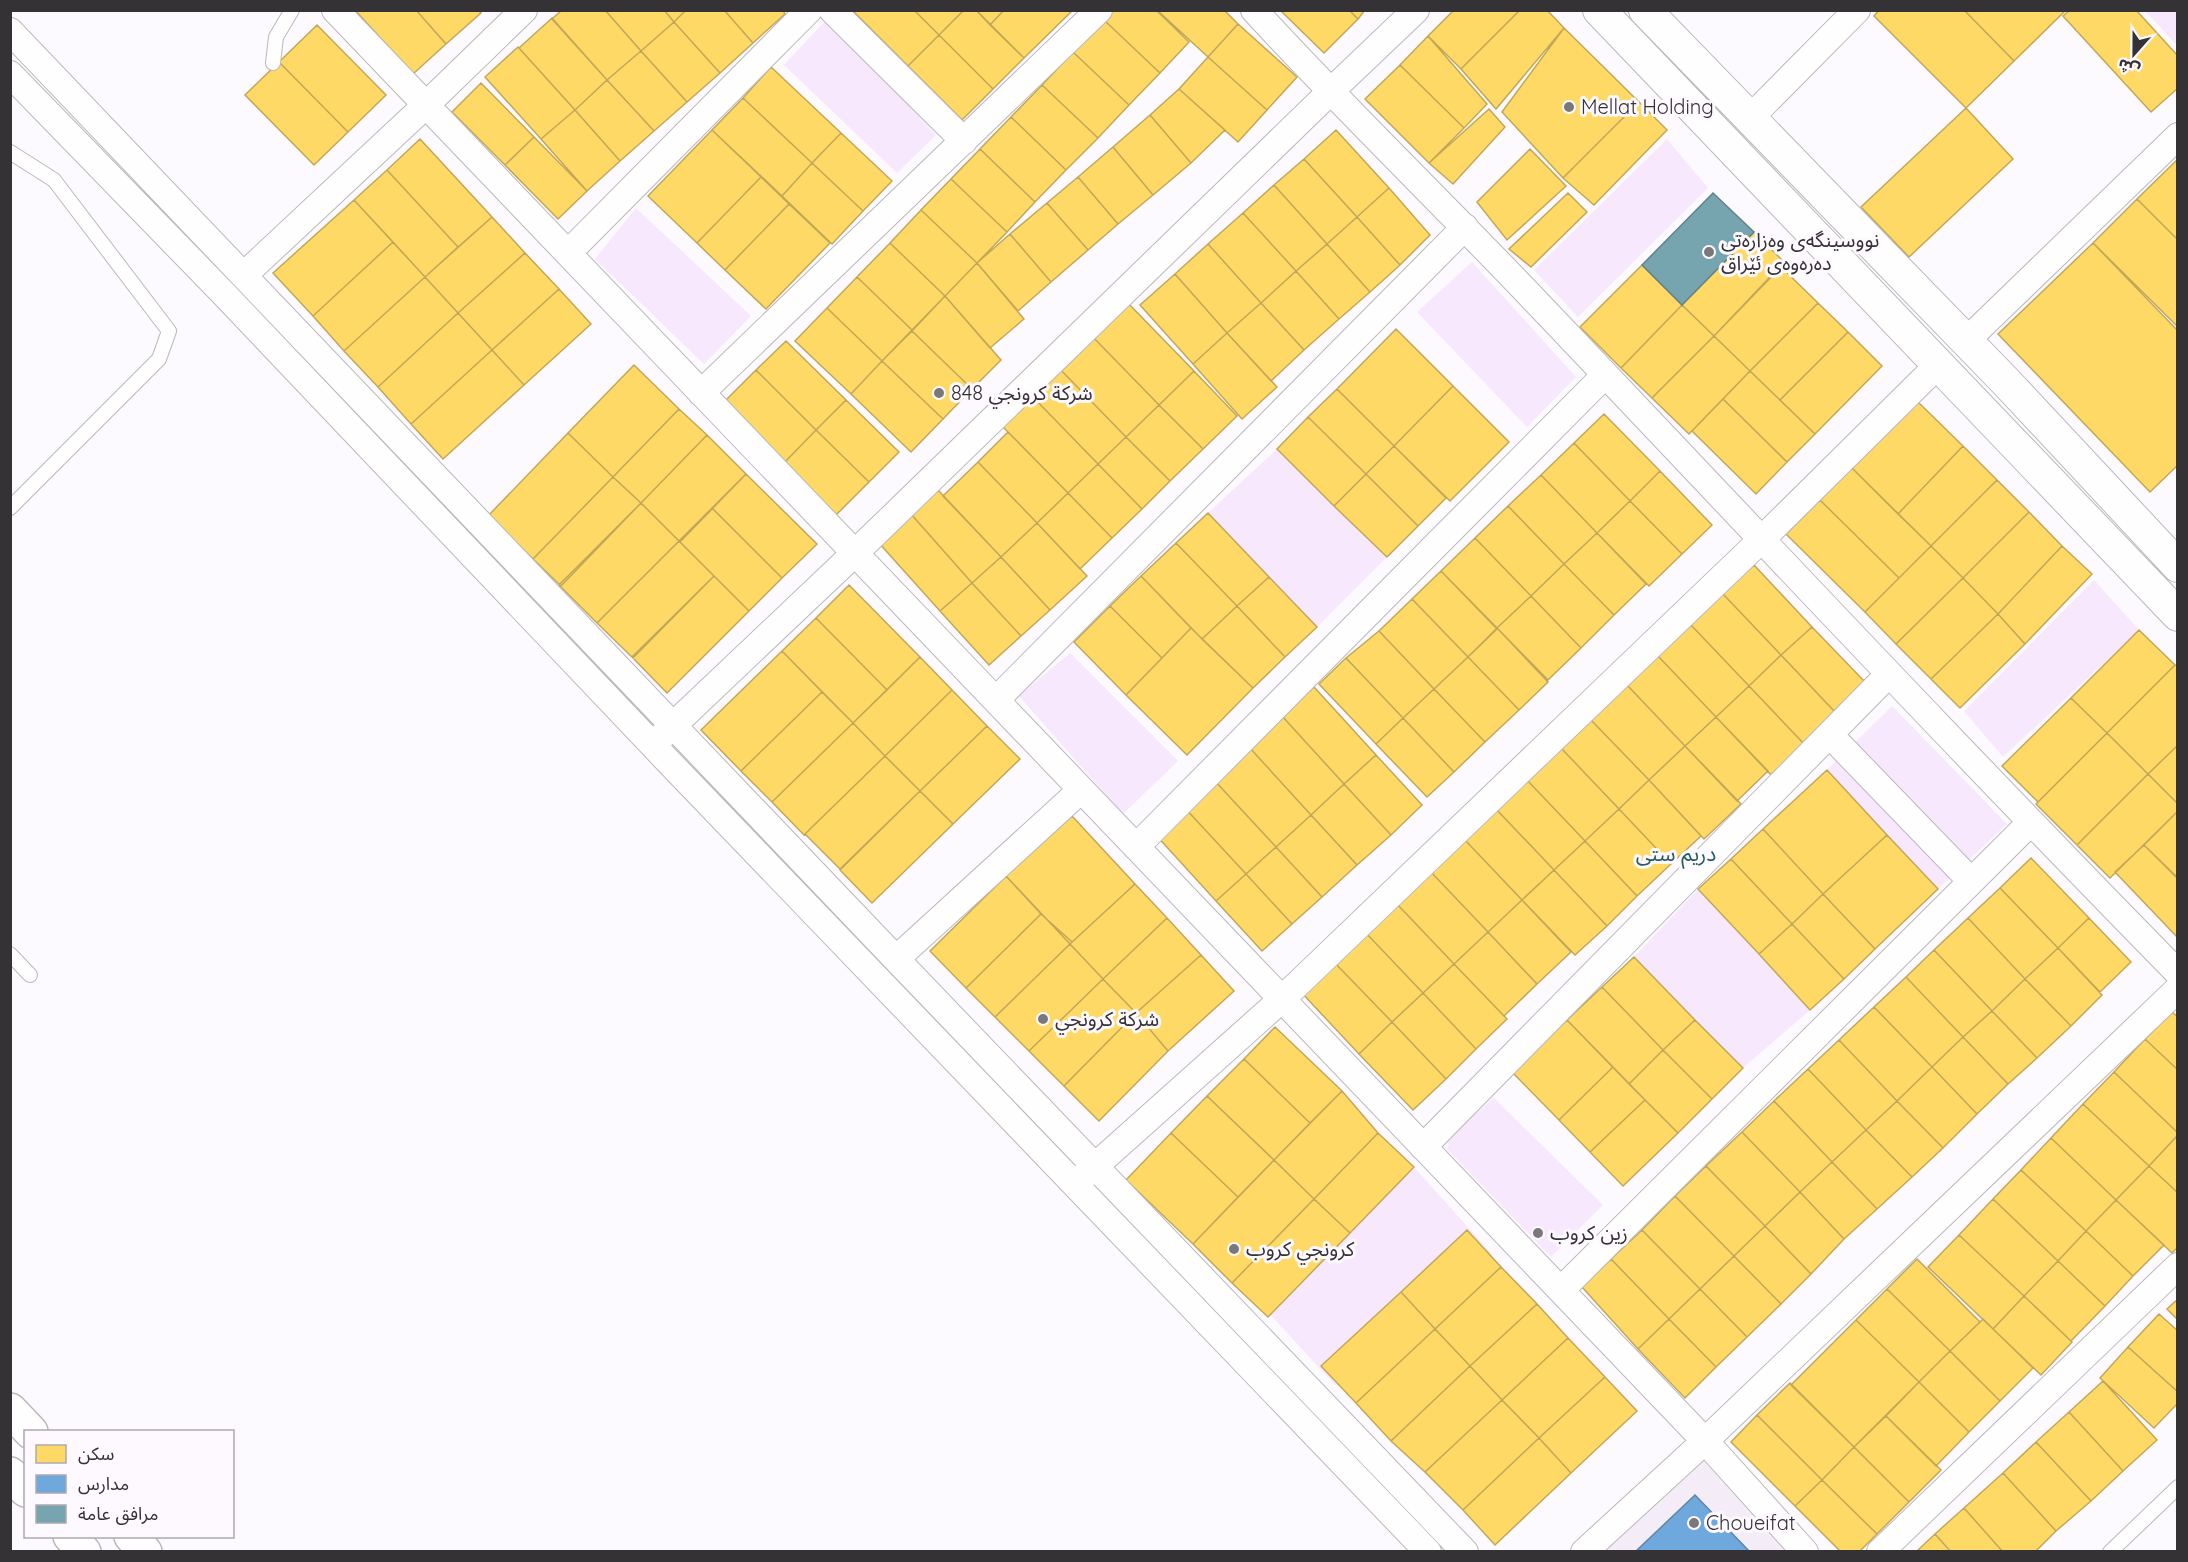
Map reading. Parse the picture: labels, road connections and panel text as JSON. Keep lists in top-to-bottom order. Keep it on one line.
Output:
{"districts":["دریم ستی"],"places":["Mellat Holding","نووسینگەی وەزارەتی دەرەوەی ئێراق","شركة كرونجي 848","شركة كرونجي","زين كروب","كرونجي كروب","Choueifat"],"legend":["سكن","مدارس","مرافق عامة"],"north":"bottom"}
